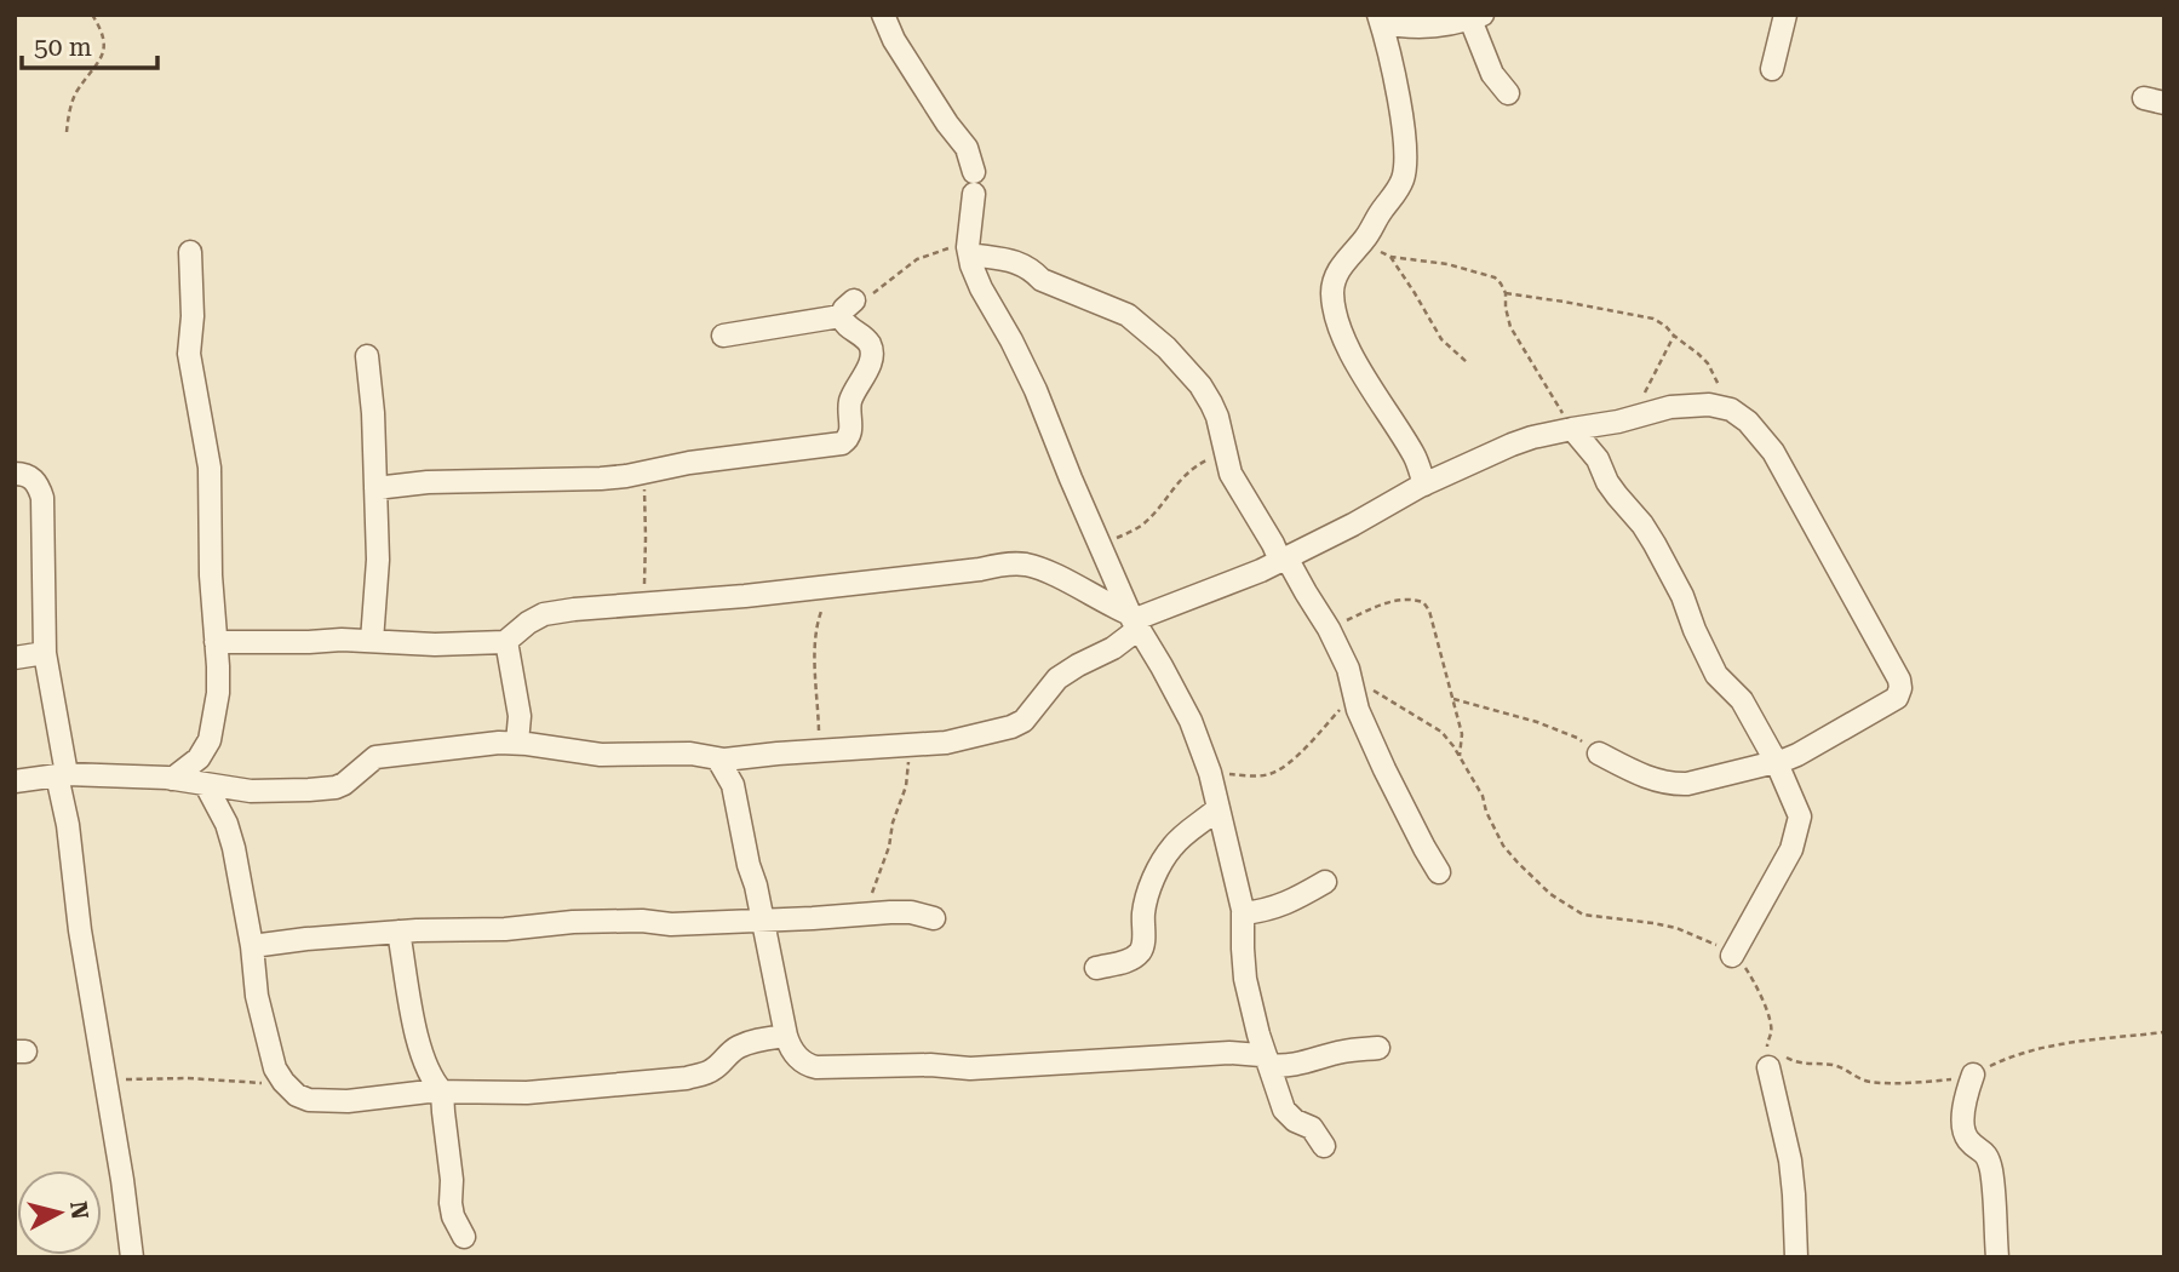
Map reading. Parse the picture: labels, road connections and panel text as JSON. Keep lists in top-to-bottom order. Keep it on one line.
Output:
{"scale_bar":"50 m","north":"right"}
